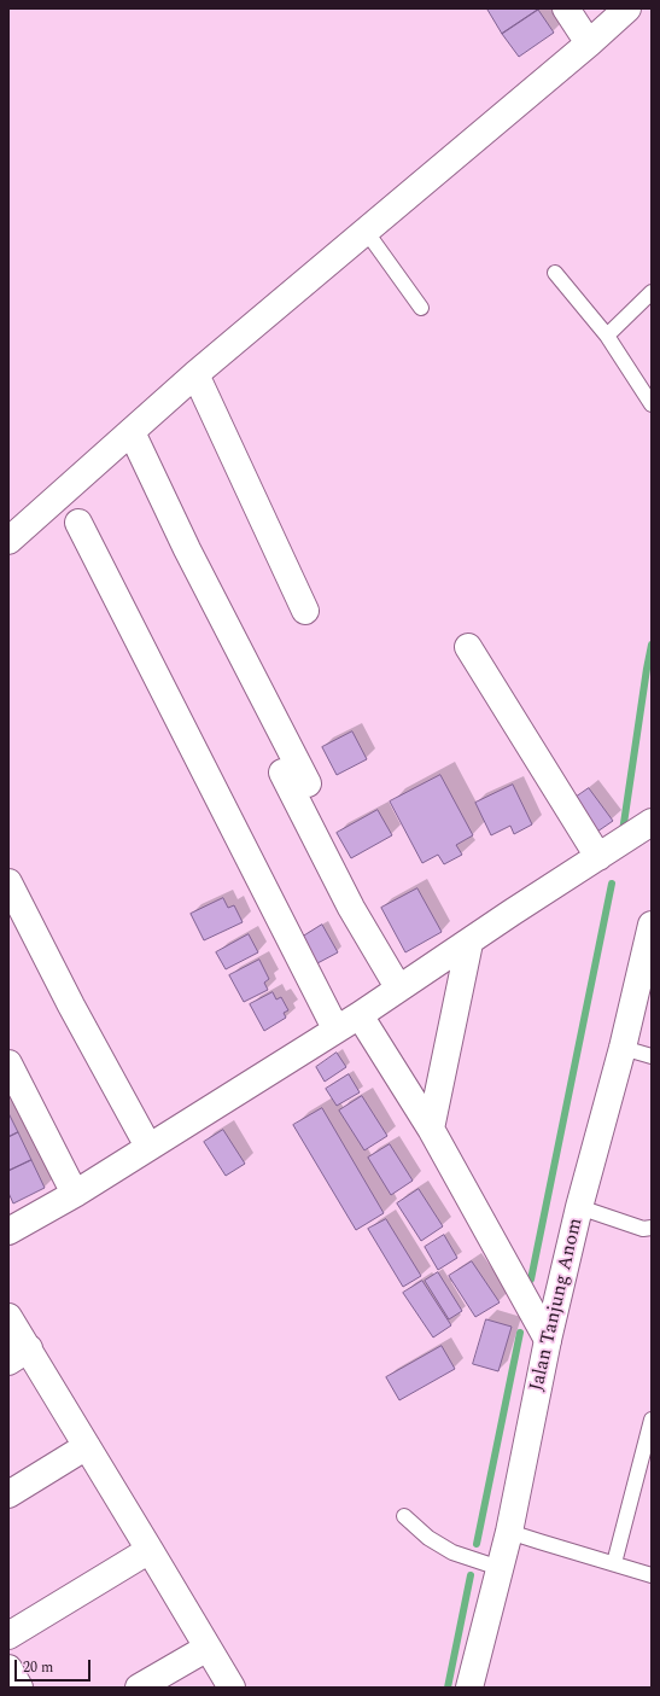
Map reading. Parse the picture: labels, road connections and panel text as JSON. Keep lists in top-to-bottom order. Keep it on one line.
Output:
{"streets":{"street":["Jalan Tanjung Anom"]},"scale_bar":"20 m"}
